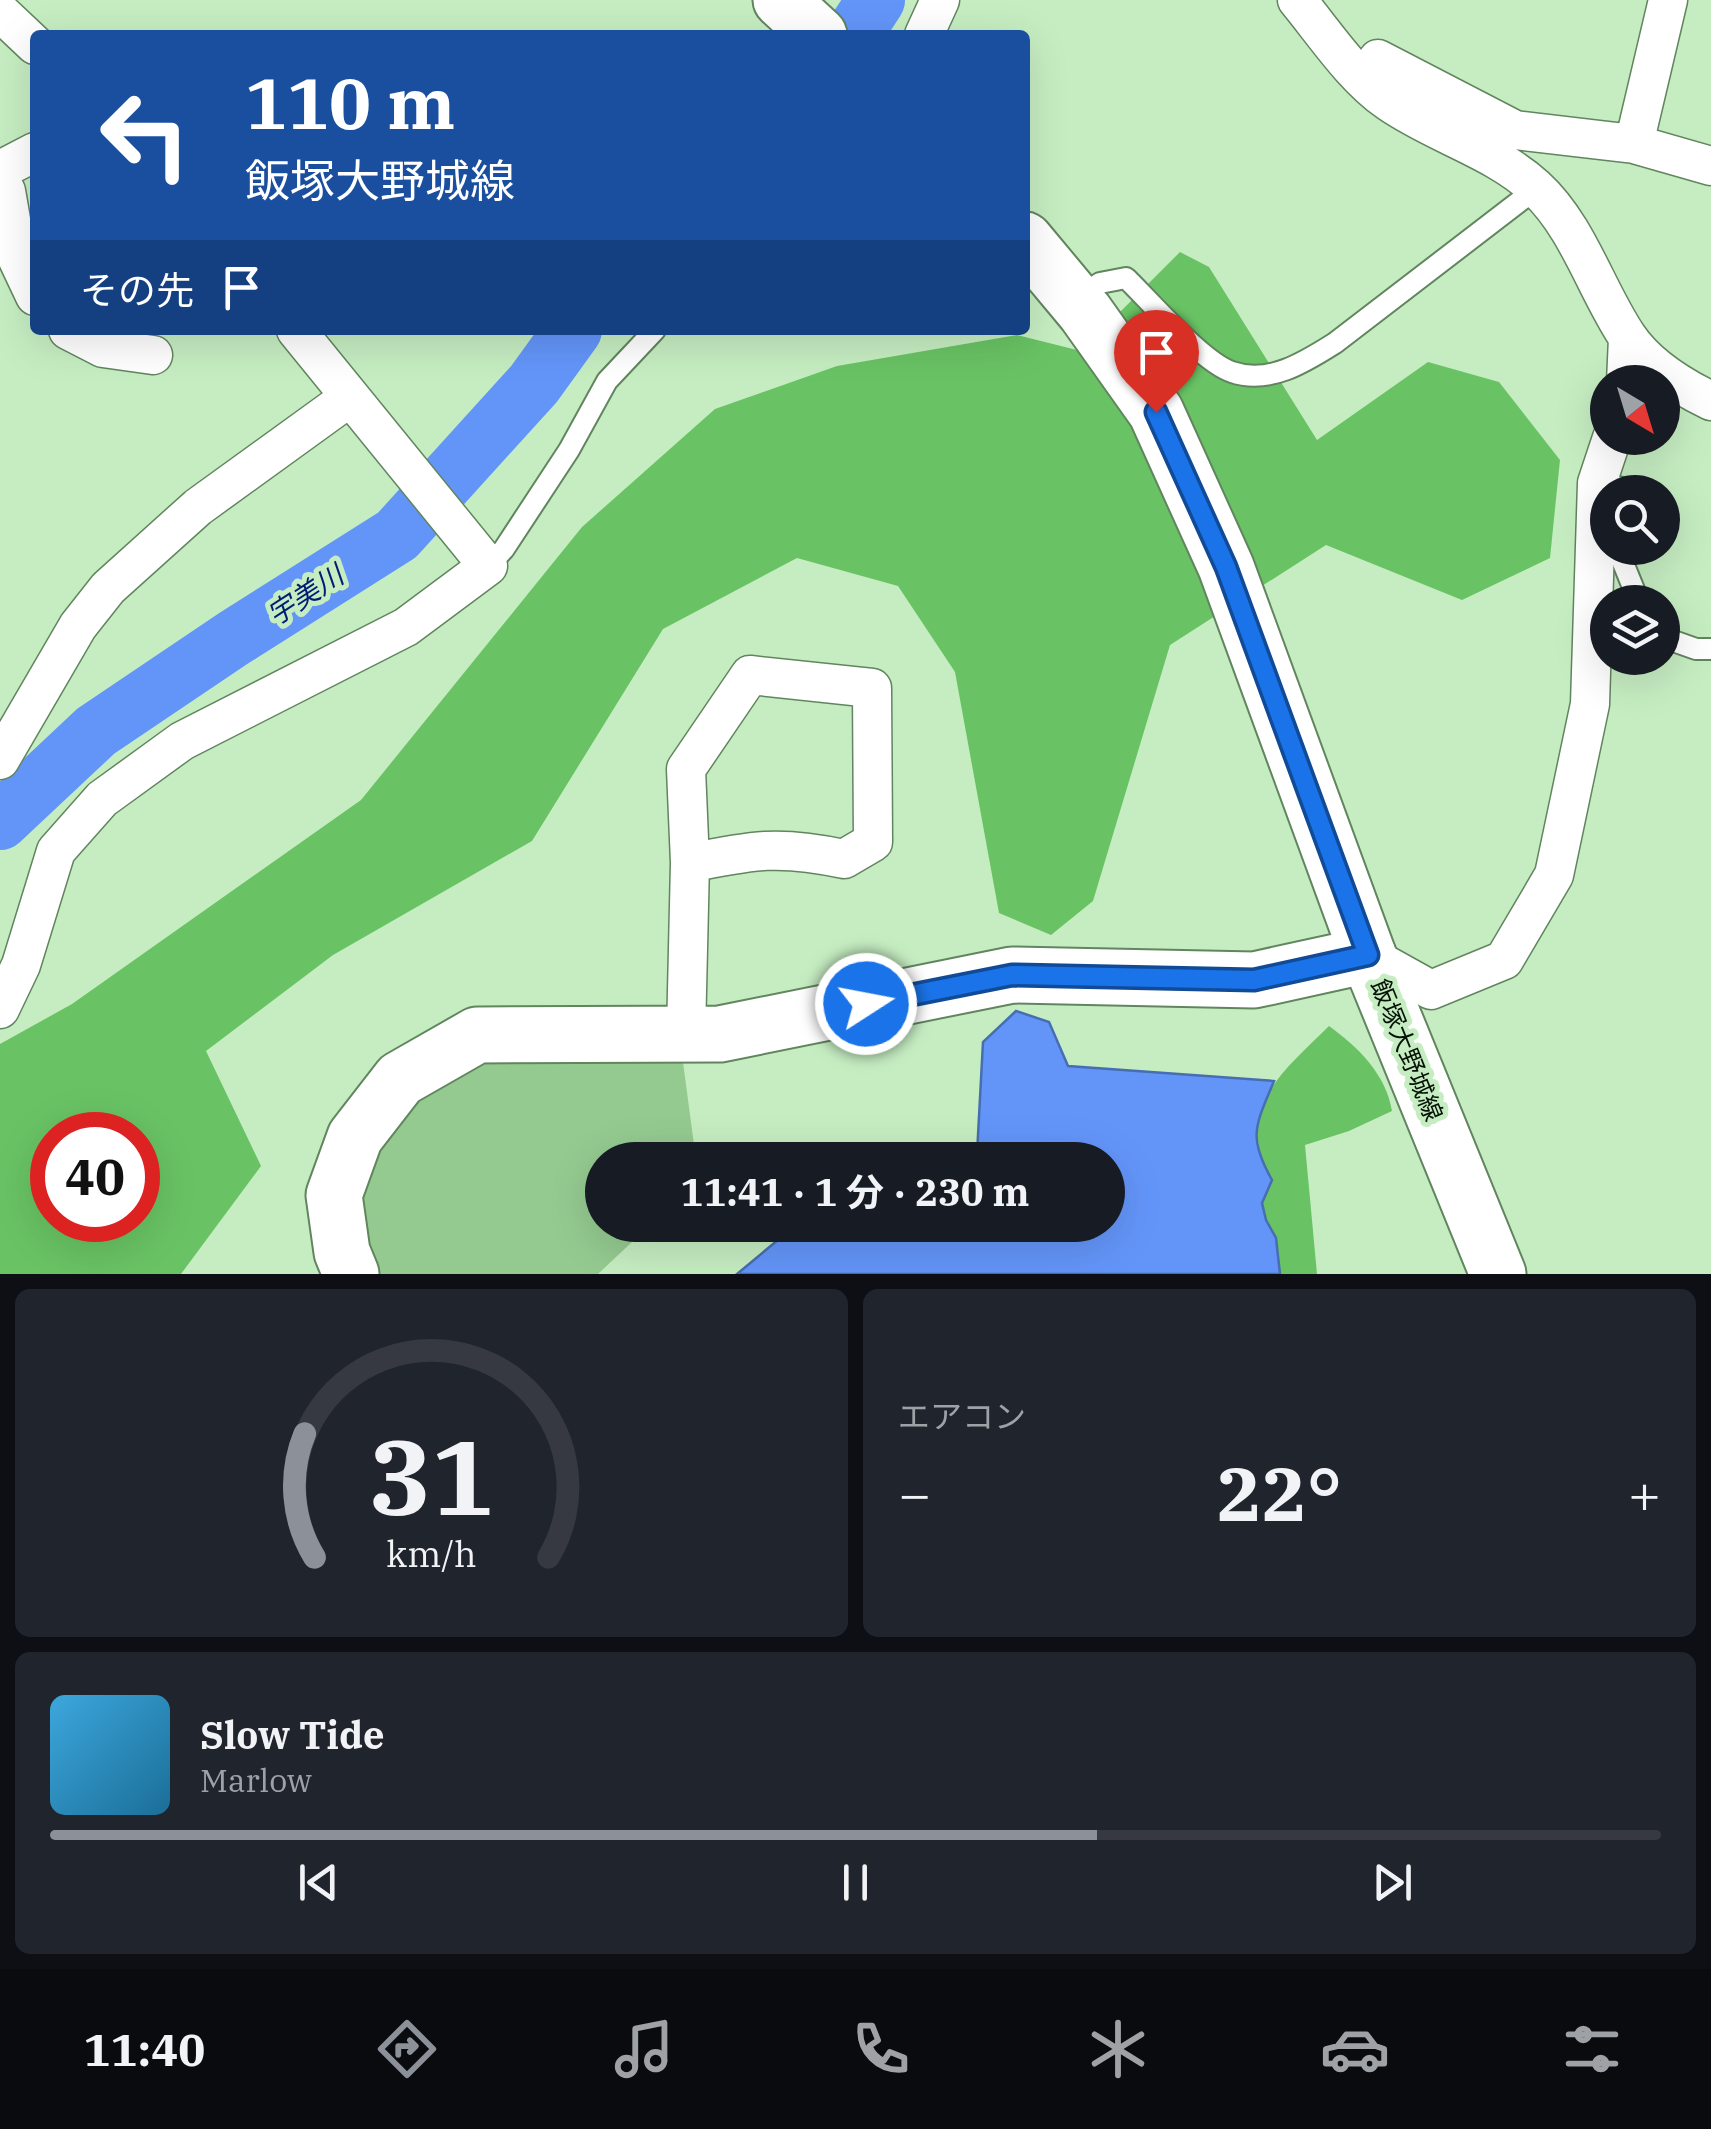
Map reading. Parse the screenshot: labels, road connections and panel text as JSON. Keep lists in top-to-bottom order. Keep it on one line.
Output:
{"streets":{"street":["飯塚大野城線"]},"water":["宇美川"],"north":"bottom right","page":{"turn":["110 m","飯塚大野城線"],"then":"その先","limit":"40","trip":"11:41 · 1 分 · 230 m","tile":"エアコン","heat":["−","22°","+"],"song":["Slow Tide","Marlow"],"tabs":"11:40","gauge":["31","km/h"]}}
